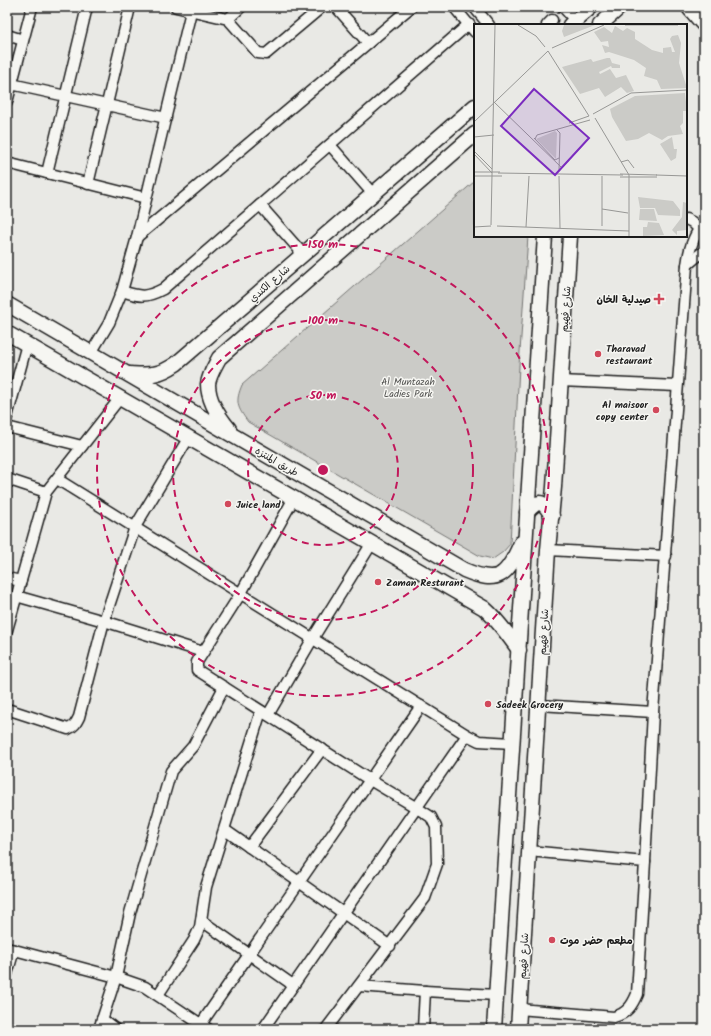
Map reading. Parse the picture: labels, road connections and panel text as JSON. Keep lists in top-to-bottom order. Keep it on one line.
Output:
{"streets":{"street":["شارع الكندي","شارع فهيم","طريق المنتزه"]},"crossings":[["شارع الكندي","طريق المنتزه"]],"parks":["Al Muntazah Ladies Park"],"places":{"health":["صيدلية الخان"],"other":["Tharavad restaurant","Al maisoor copy center","Juice land","Zaman Resturant","Sadeek Grocery","مطعم حضر موت"]},"rings":["150 m","100 m","50 m"]}
